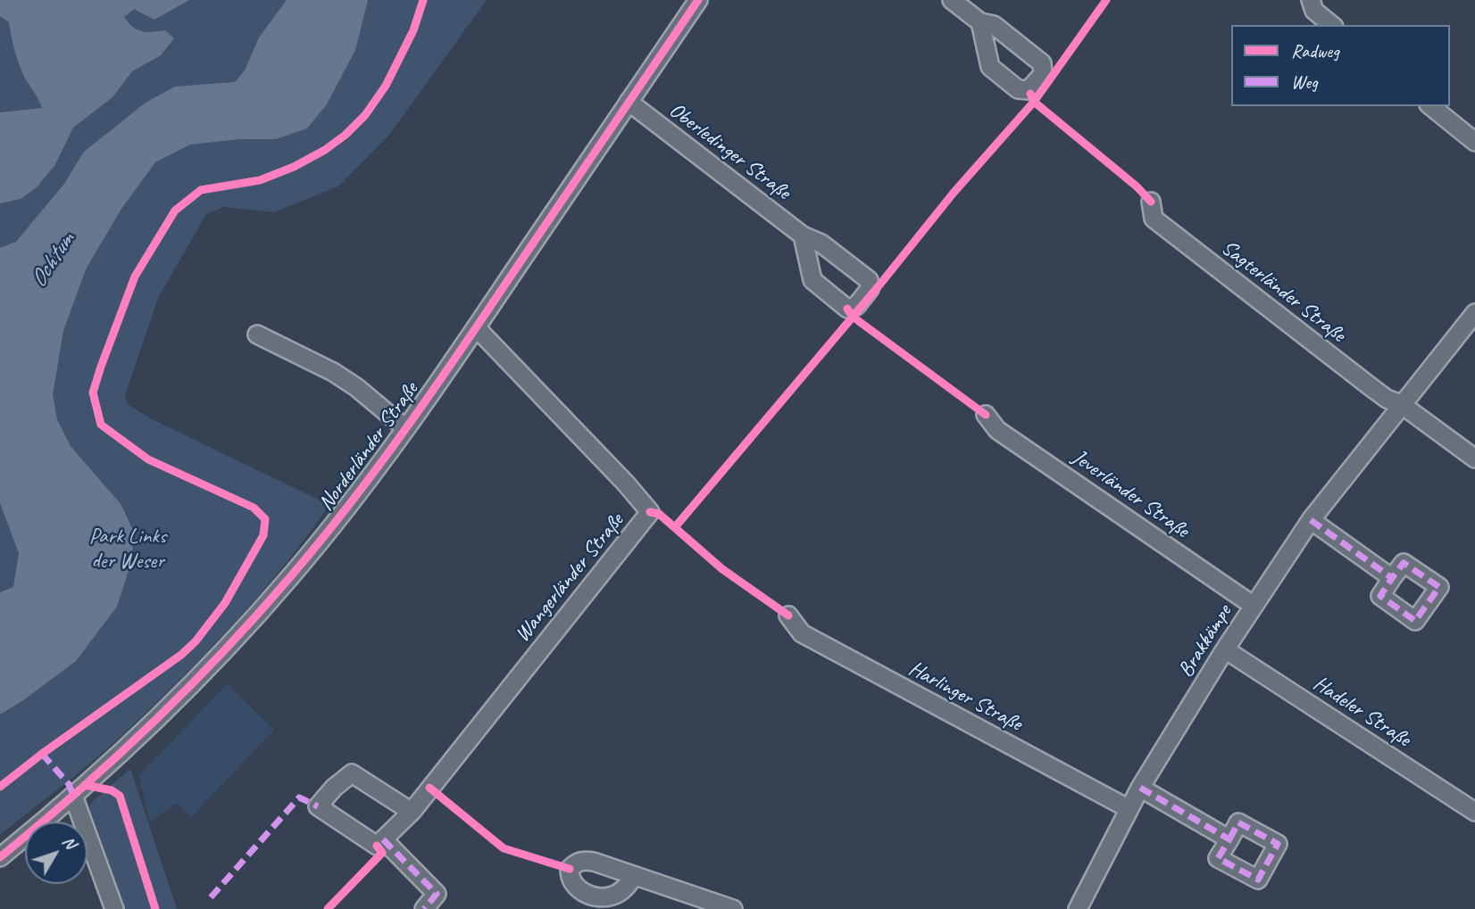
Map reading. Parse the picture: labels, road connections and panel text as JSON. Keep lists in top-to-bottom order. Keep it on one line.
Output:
{"streets":{"street":["Oberledinger Straße","Sagterländer Straße","Norderländer Straße","Jeverländer Straße","Wangerländer Straße","Brakkämpe","Harlinger Straße","Hadeler Straße"]},"crossings":[["Oberledinger Straße","Norderländer Straße"],["Sagterländer Straße","Brakkämpe"],["Norderländer Straße","Wangerländer Straße"],["Jeverländer Straße","Brakkämpe"],["Brakkämpe","Harlinger Straße"],["Brakkämpe","Hadeler Straße"]],"water":["Ochtum"],"parks":["Park Links der Weser"],"legend":["Radweg","Weg"],"north":"top right"}
